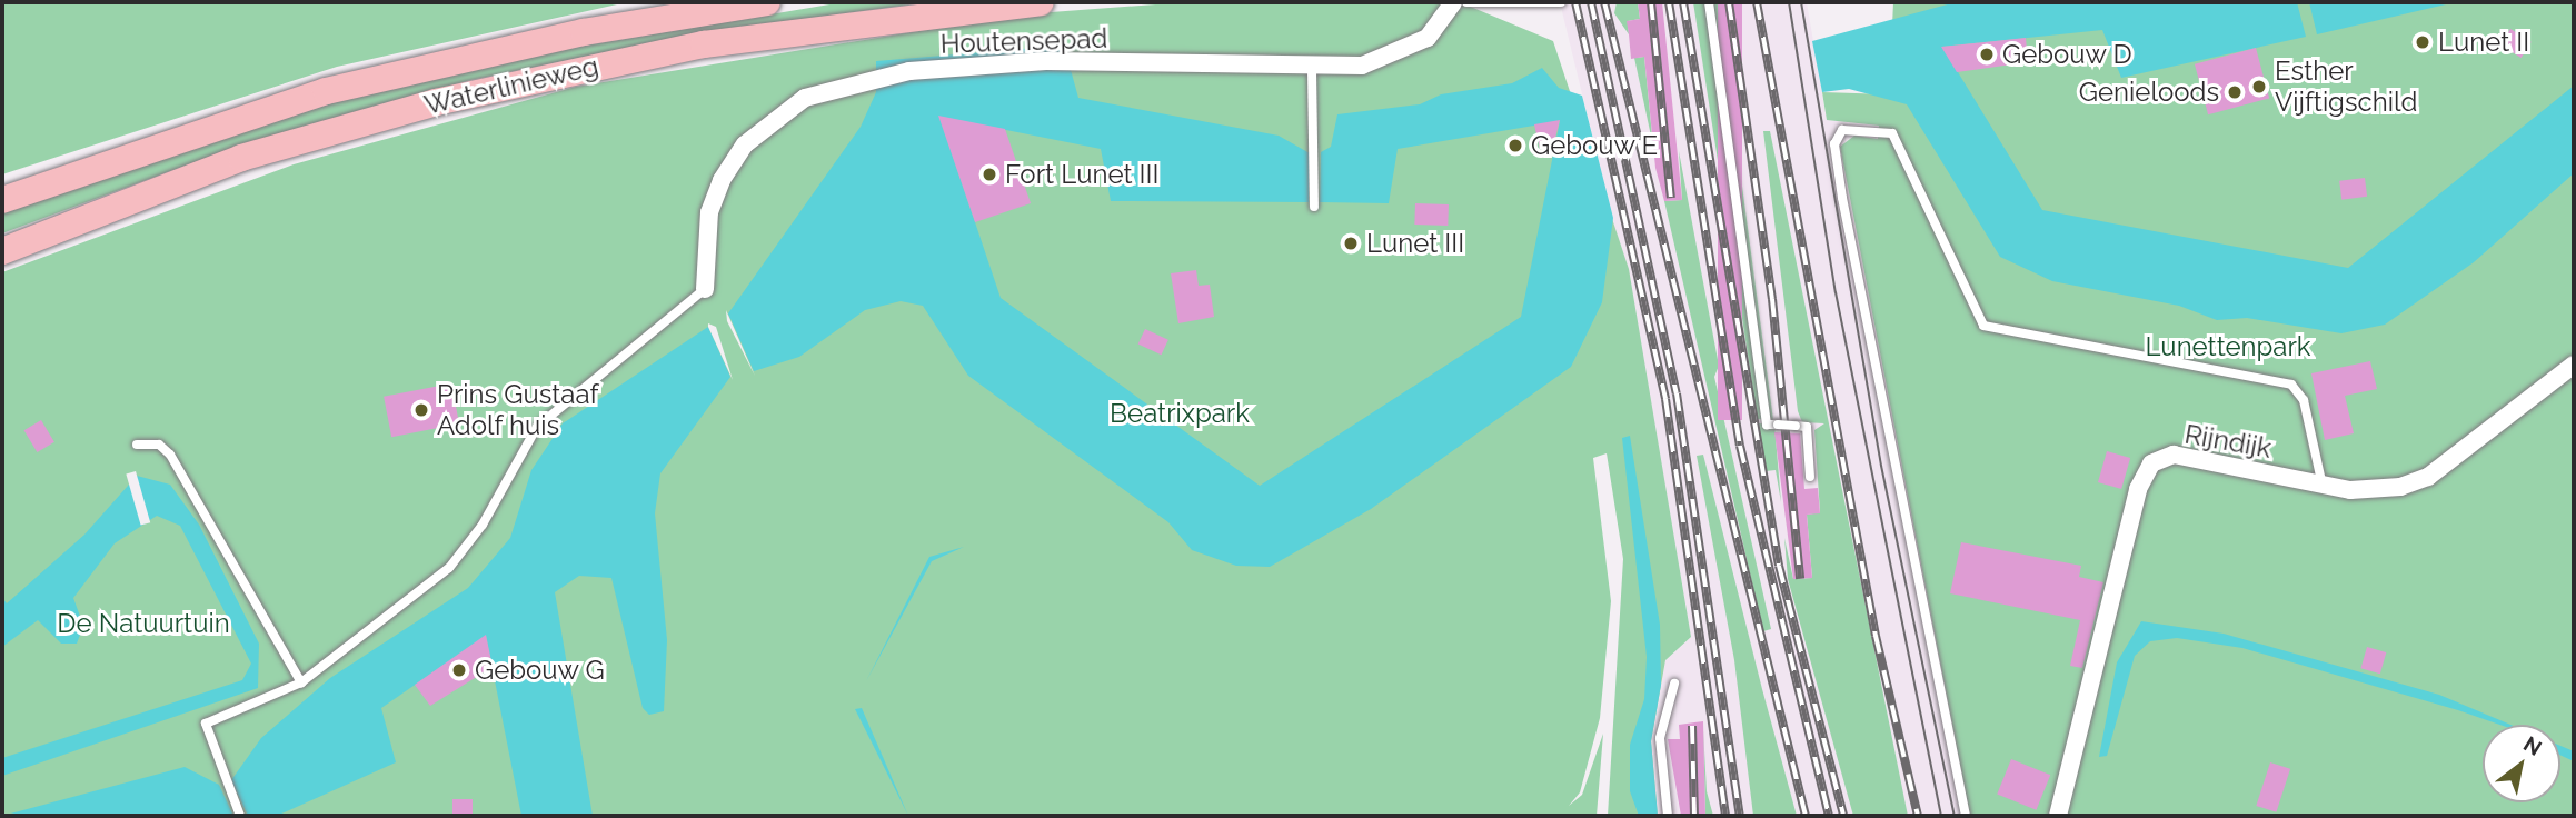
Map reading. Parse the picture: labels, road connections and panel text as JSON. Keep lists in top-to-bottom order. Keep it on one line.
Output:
{"streets":{"main road":["Waterlinieweg"],"street":["Houtensepad","Rijndijk"]},"parks":["Lunettenpark","Beatrixpark","De Natuurtuin"],"places":["Lunet II","Gebouw D","Esther Vijftigschild","Genieloods","Gebouw E","Fort Lunet III","Lunet III","Prins Gustaaf Adolf huis","Gebouw G"],"north":"top right"}
